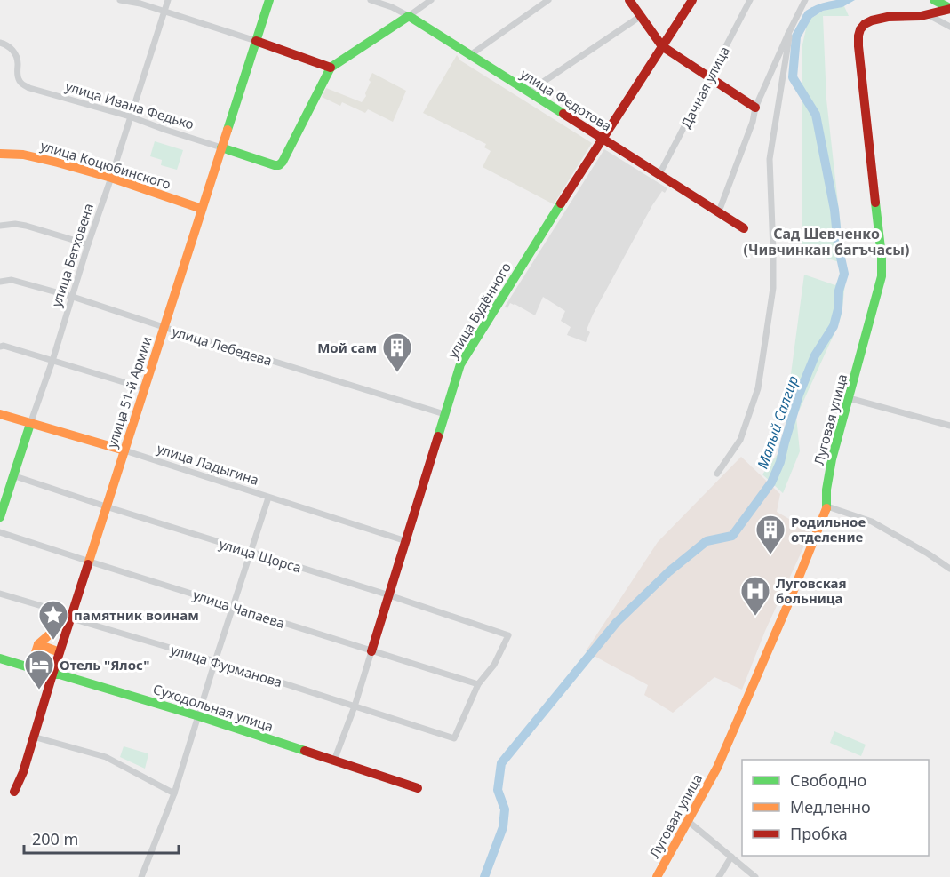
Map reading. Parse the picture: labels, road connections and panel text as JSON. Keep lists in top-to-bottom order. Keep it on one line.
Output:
{"streets":{"street":["Дачная улица","улица Федотова","улица Ивана Федько","улица Коцюбинского","улица Бетховена","улица Будённого","улица Лебедева","улица 51-й Армии","Луговая улица","улица Ладыгина","улица Щорса","улица Чапаева","улица Фурманова","Суходольная улица"]},"crossings":[["Дачная улица","улица Федотова"],["улица Федотова","улица Будённого"],["улица Ивана Федько","улица Бетховена"],["улица Ивана Федько","улица 51-й Армии"],["улица Коцюбинского","улица Бетховена"],["улица Коцюбинского","улица 51-й Армии"],["улица Бетховена","улица Лебедева"],["улица Бетховена","улица Ладыгина"],["улица Бетховена","улица Щорса"],["улица Будённого","улица Лебедева"],["улица Будённого","улица Ладыгина"],["улица Будённого","улица Щорса"],["улица Будённого","улица Чапаева"],["улица Будённого","улица Фурманова"],["улица Будённого","Суходольная улица"],["улица Лебедева","улица 51-й Армии"],["улица 51-й Армии","улица Ладыгина"],["улица 51-й Армии","улица Щорса"],["улица 51-й Армии","улица Чапаева"],["улица 51-й Армии","улица Фурманова"],["улица 51-й Армии","Суходольная улица"],["улица Щорса","улица Чапаева"],["улица Щорса","улица Фурманова"],["улица Чапаева","улица Фурманова"]],"districts":["Сад Шевченко (Чивчинкан багъчасы)"],"water":["Малый Салгир"],"places":{"building":["Мой сам","Родильное отделение"],"hospital":["Луговская больница"],"place":["памятник воинам"],"hotel":["Отель \"Ялос\""]},"legend":["Свободно","Медленно","Пробка"],"scale_bar":"200 m"}
